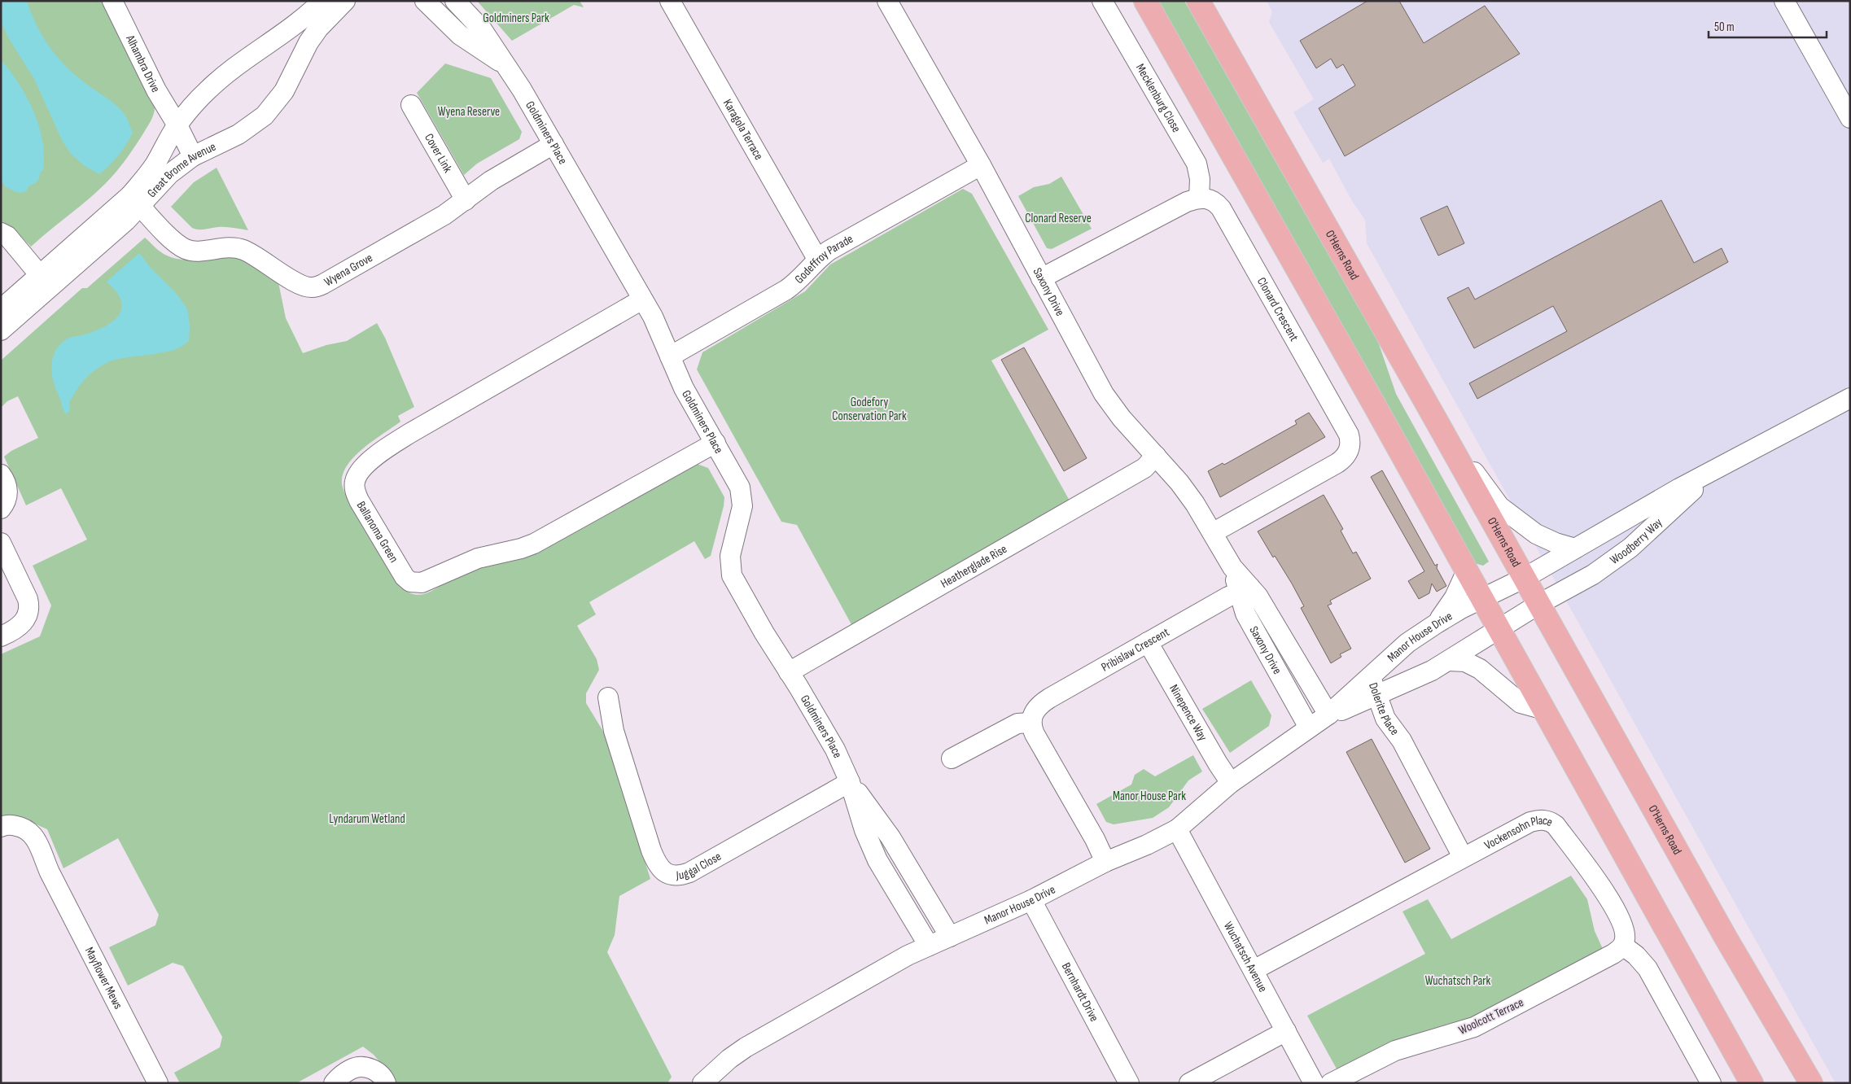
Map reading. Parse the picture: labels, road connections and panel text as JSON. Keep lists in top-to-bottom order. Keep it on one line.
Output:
{"streets":{"main road":["O'Herns Road"],"street":["Alhambra Drive","Mecklenburg Close","Karagola Terrace","Goldminers Place","Cover Link","Great Brome Avenue","Godeffroy Parade","Wyena Grove","Saxony Drive","Clonard Crescent","Ballanoma Green","Woodberry Way","Heatherglade Rise","Manor House Drive","Pribislaw Crescent","Dolerite Place","Ninepence Way","Vockensohn Place","Juggal Close","Wuchatsch Avenue","Mayflower Mews","Bernhardt Drive","Woolcott Terrace"]},"crossings":[["Alhambra Drive","Great Brome Avenue"],["Mecklenburg Close","Clonard Crescent"],["Karagola Terrace","Godeffroy Parade"],["Goldminers Place","Godeffroy Parade"],["Goldminers Place","Wyena Grove"],["Goldminers Place","Ballanoma Green"],["Goldminers Place","Heatherglade Rise"],["Goldminers Place","Manor House Drive"],["Goldminers Place","Juggal Close"],["Cover Link","Wyena Grove"],["Great Brome Avenue","Wyena Grove"],["O'Herns Road","Woodberry Way"],["O'Herns Road","Manor House Drive"],["Godeffroy Parade","Saxony Drive"],["Saxony Drive","Clonard Crescent"],["Saxony Drive","Heatherglade Rise"],["Saxony Drive","Manor House Drive"],["Saxony Drive","Pribislaw Crescent"],["Woodberry Way","Manor House Drive"],["Manor House Drive","Dolerite Place"],["Manor House Drive","Ninepence Way"],["Manor House Drive","Wuchatsch Avenue"],["Manor House Drive","Bernhardt Drive"],["Pribislaw Crescent","Ninepence Way"],["Dolerite Place","Vockensohn Place"],["Vockensohn Place","Wuchatsch Avenue"],["Vockensohn Place","Woolcott Terrace"]],"parks":["Goldminers Park","Wyena Reserve","Clonard Reserve","Godefory Conservation Park","Manor House Park","Lyndarum Wetland","Wuchatsch Park"],"scale_bar":"50 m"}
